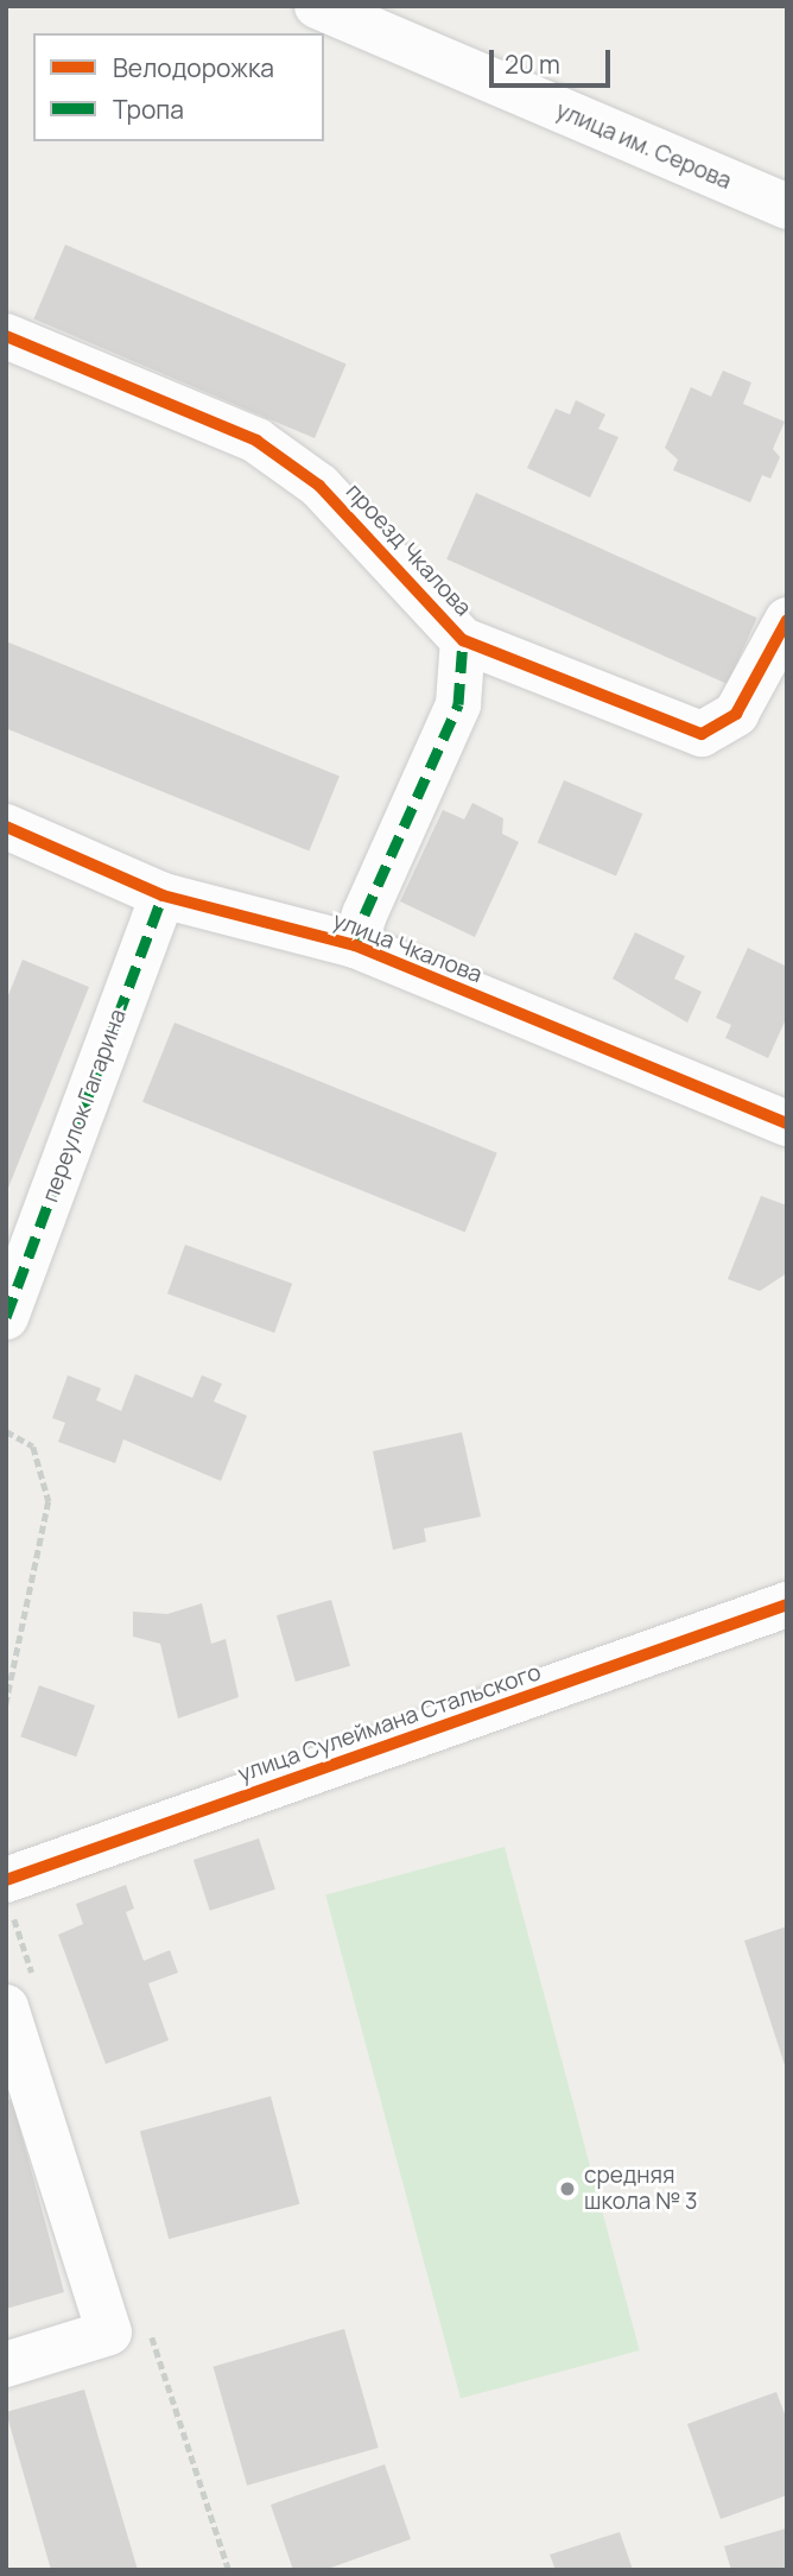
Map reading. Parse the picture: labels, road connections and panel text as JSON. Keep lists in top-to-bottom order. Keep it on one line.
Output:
{"streets":{"street":["улица им. Серова","проезд Чкалова","улица Чкалова","переулок Гагарина","улица Сулеймана Стальского"]},"crossings":[["проезд Чкалова","улица Чкалова"],["улица Чкалова","переулок Гагарина"]],"places":["средняя школа № 3"],"legend":["Велодорожка","Тропа"],"scale_bar":"20 m"}
